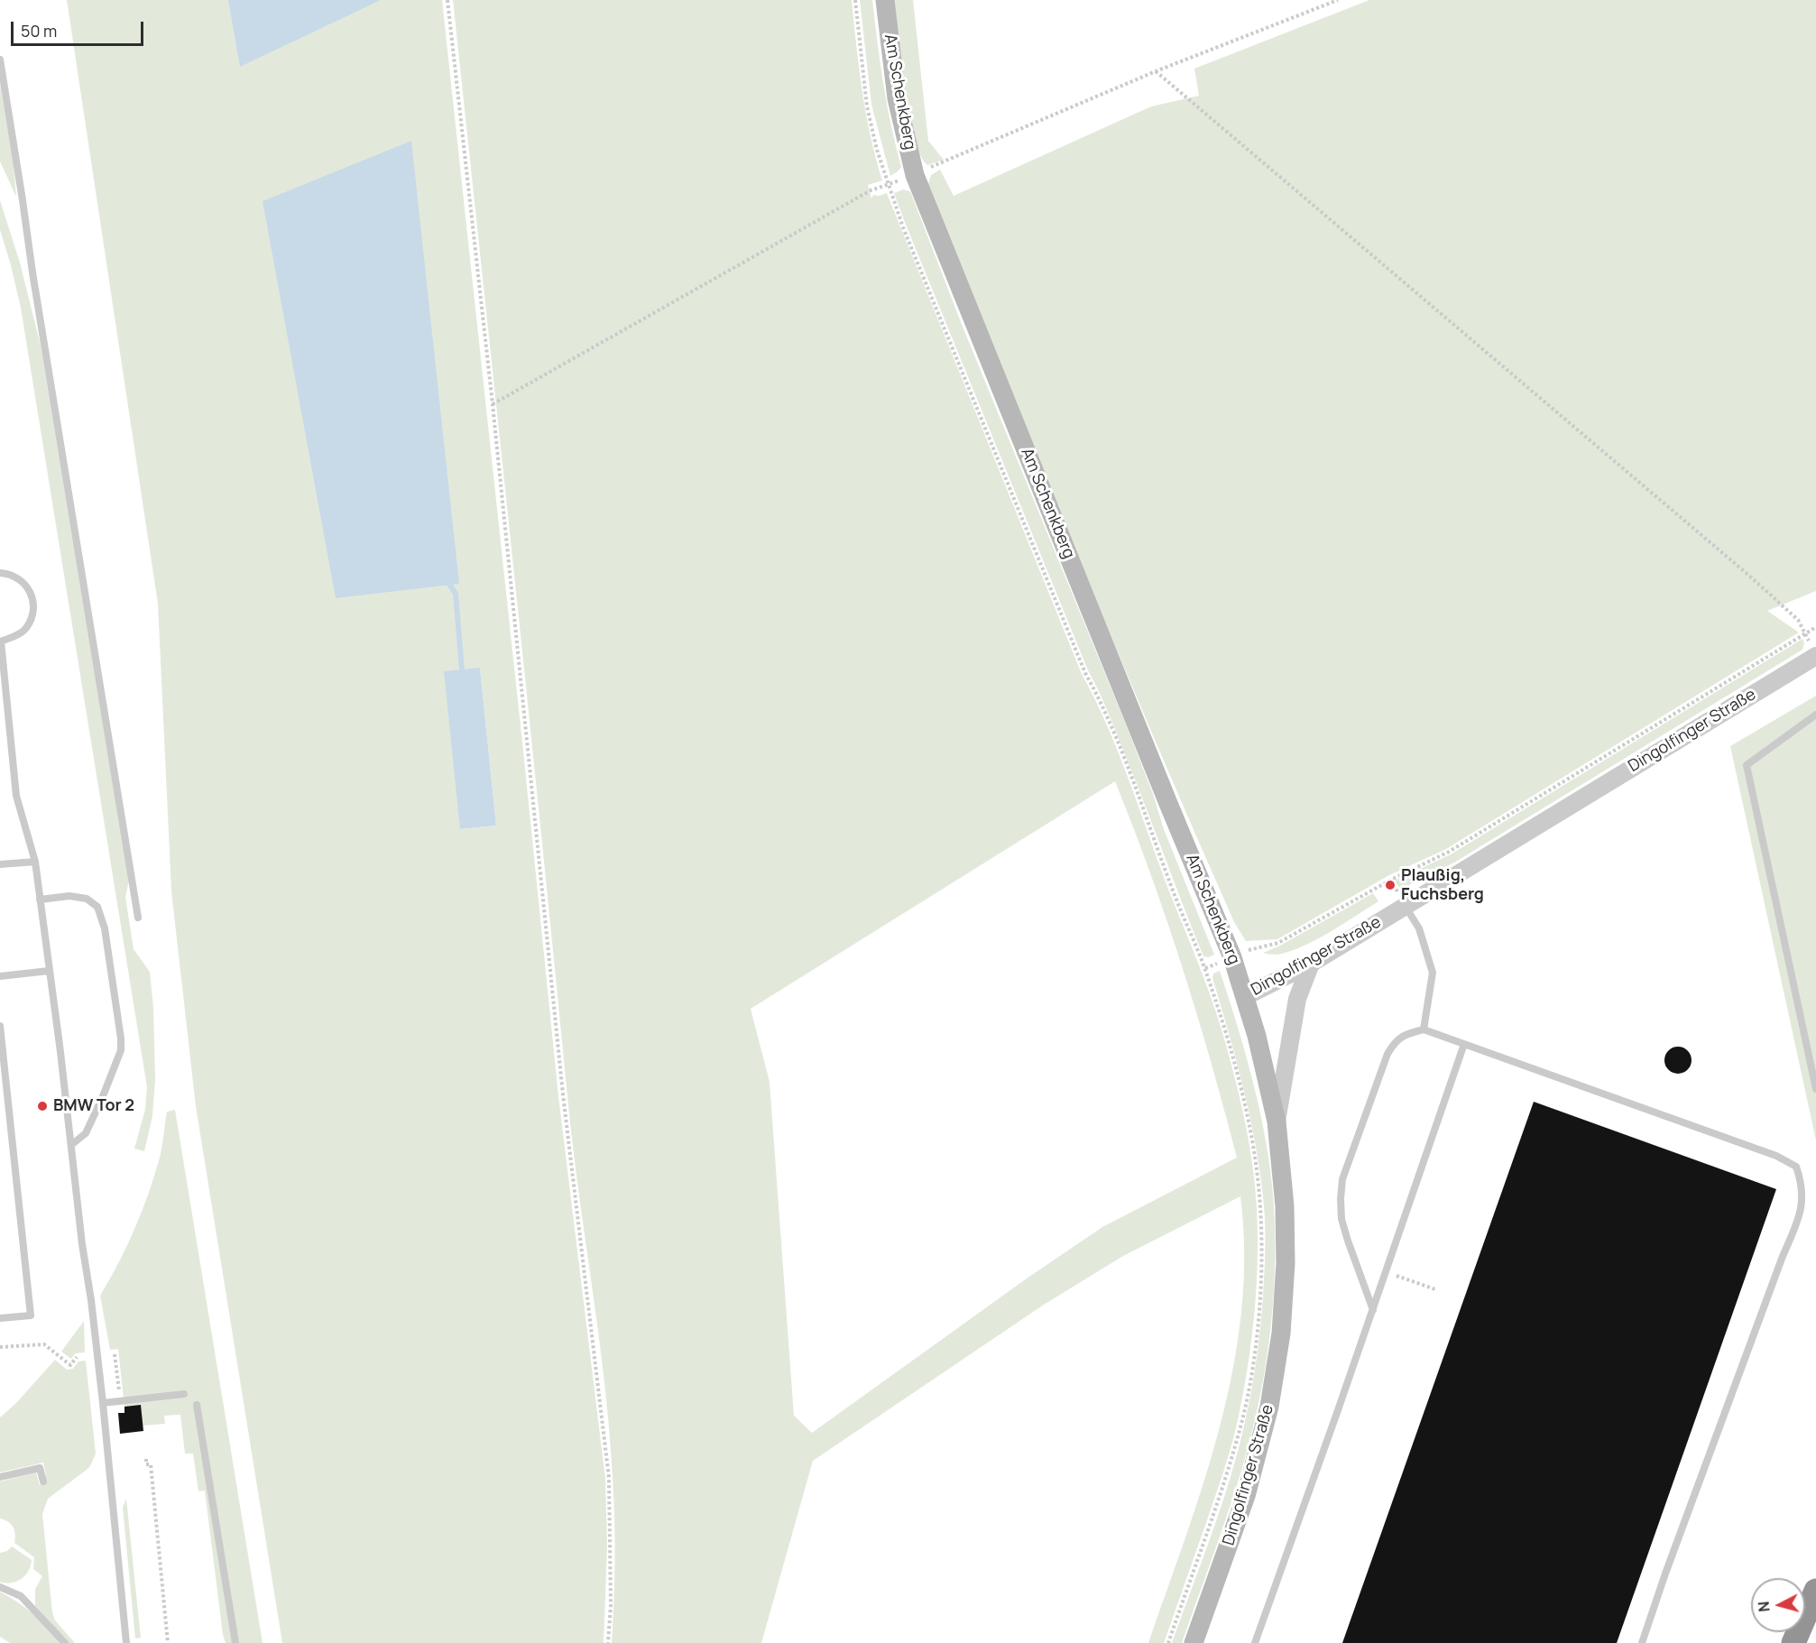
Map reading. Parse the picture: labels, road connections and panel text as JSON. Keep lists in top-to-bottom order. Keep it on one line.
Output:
{"streets":{"main road":["Am Schenkberg","Dingolfinger Straße"]},"crossings":[["Am Schenkberg","Dingolfinger Straße"]],"places":["Plaußig, Fuchsberg","BMW Tor 2"],"scale_bar":"50 m","north":"left"}
